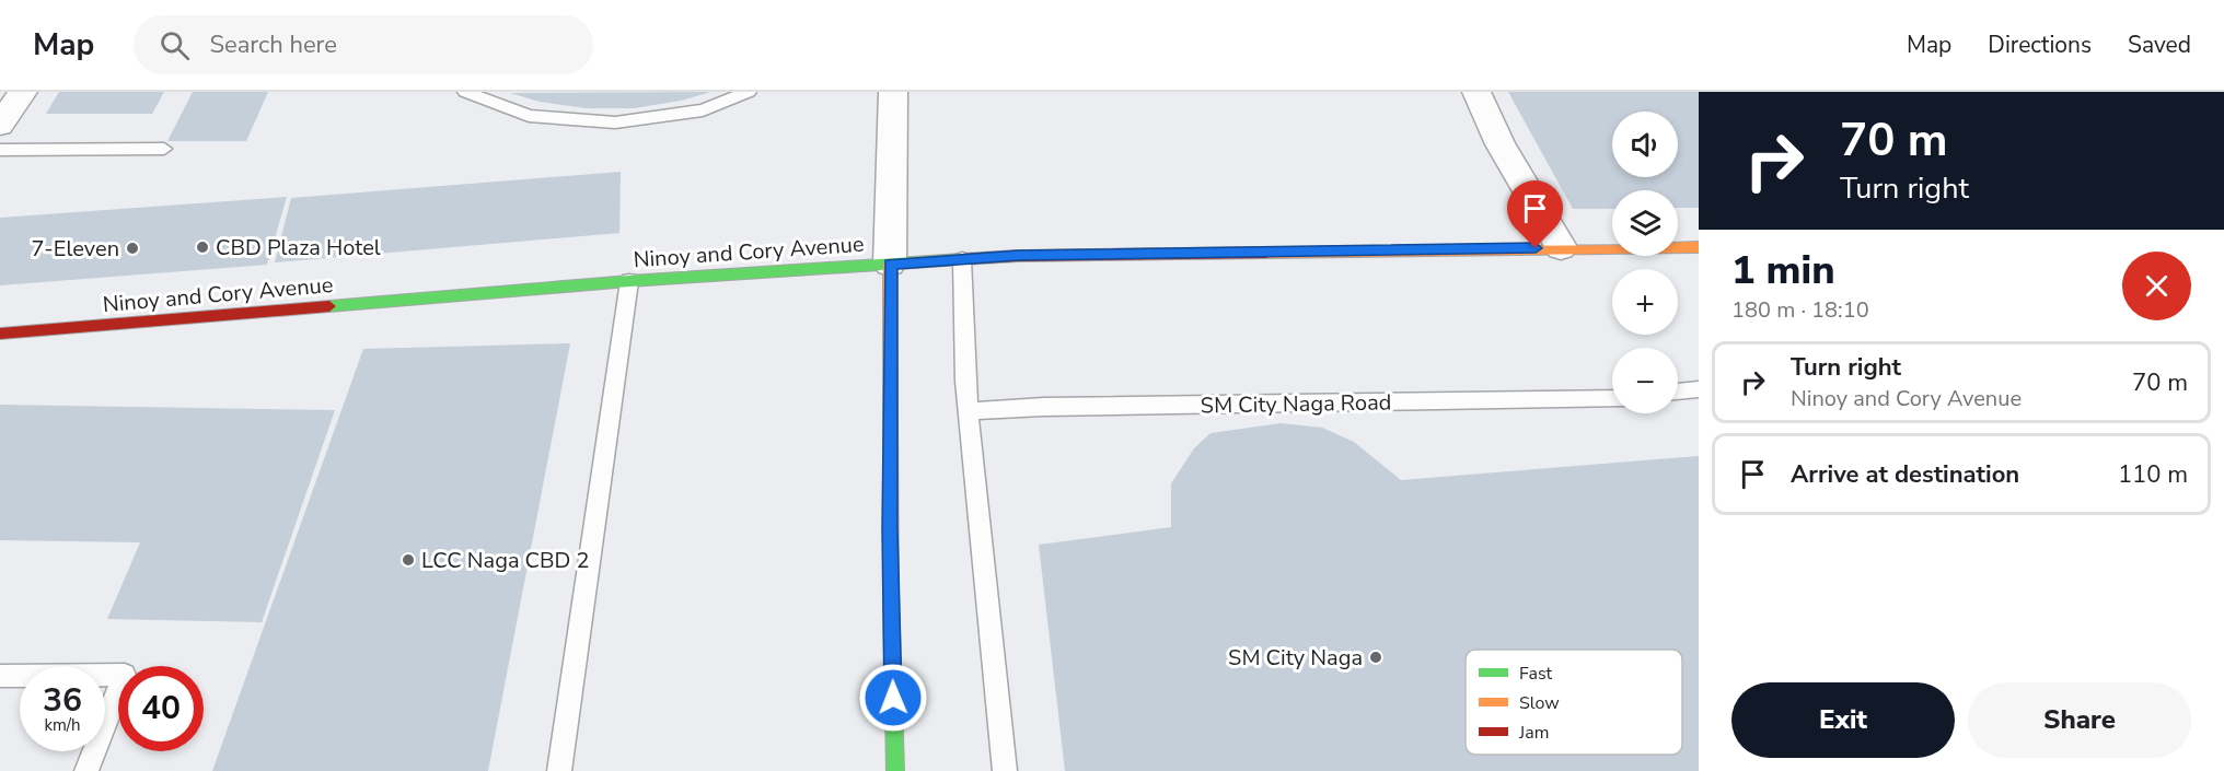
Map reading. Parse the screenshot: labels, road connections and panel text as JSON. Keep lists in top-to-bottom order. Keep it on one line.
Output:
{"streets":{"main road":["Ninoy and Cory Avenue"],"lane":["SM City Naga Road"]},"places":["CBD Plaza Hotel","7-Eleven","LCC Naga CBD 2","SM City Naga"],"legend":["Fast","Slow","Jam"],"page":{"header":"Map","search":"Search here","nav":["Map","Directions","Saved"],"turn":["70 m","Turn right"],"map_buttons":["+","−"],"heading":["1 min","180 m · 18:10"],"list":[{"name":"Turn right","note":"Ninoy and Cory Avenue","value":"70 m"},{"name":"Arrive at destination","value":"110 m"}],"speed":"36 km/h","limit":"40","buttons":["Exit","Share"]}}
